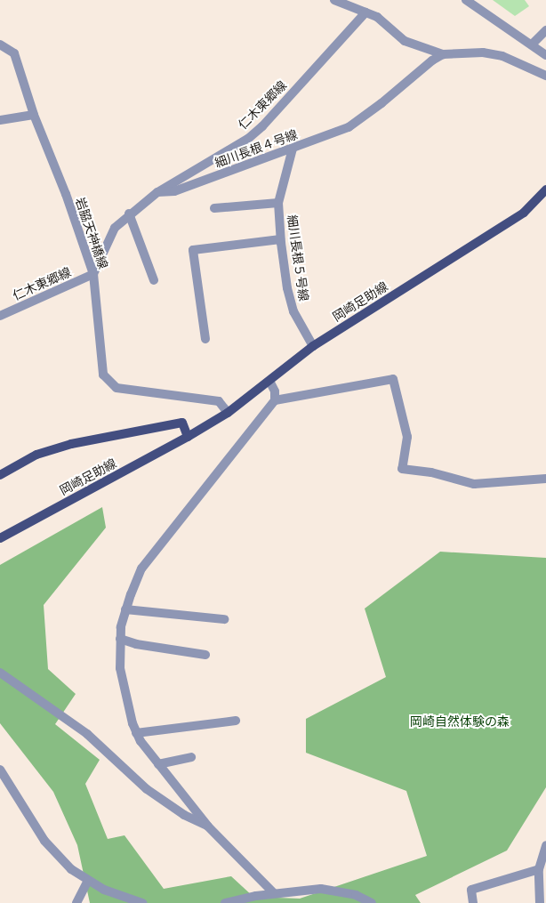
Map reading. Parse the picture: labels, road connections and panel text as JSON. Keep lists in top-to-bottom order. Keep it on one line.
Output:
{"streets":{"main road":["岡崎足助線"],"street":["仁木東郷線","細川長根４号線","岩脇天神橋線","細川長根５号線"]},"crossings":[["仁木東郷線","細川長根４号線"],["仁木東郷線","岩脇天神橋線"],["細川長根４号線","細川長根５号線"],["岩脇天神橋線","岡崎足助線"],["細川長根５号線","岡崎足助線"]],"parks":["岡崎自然体験の森"]}
